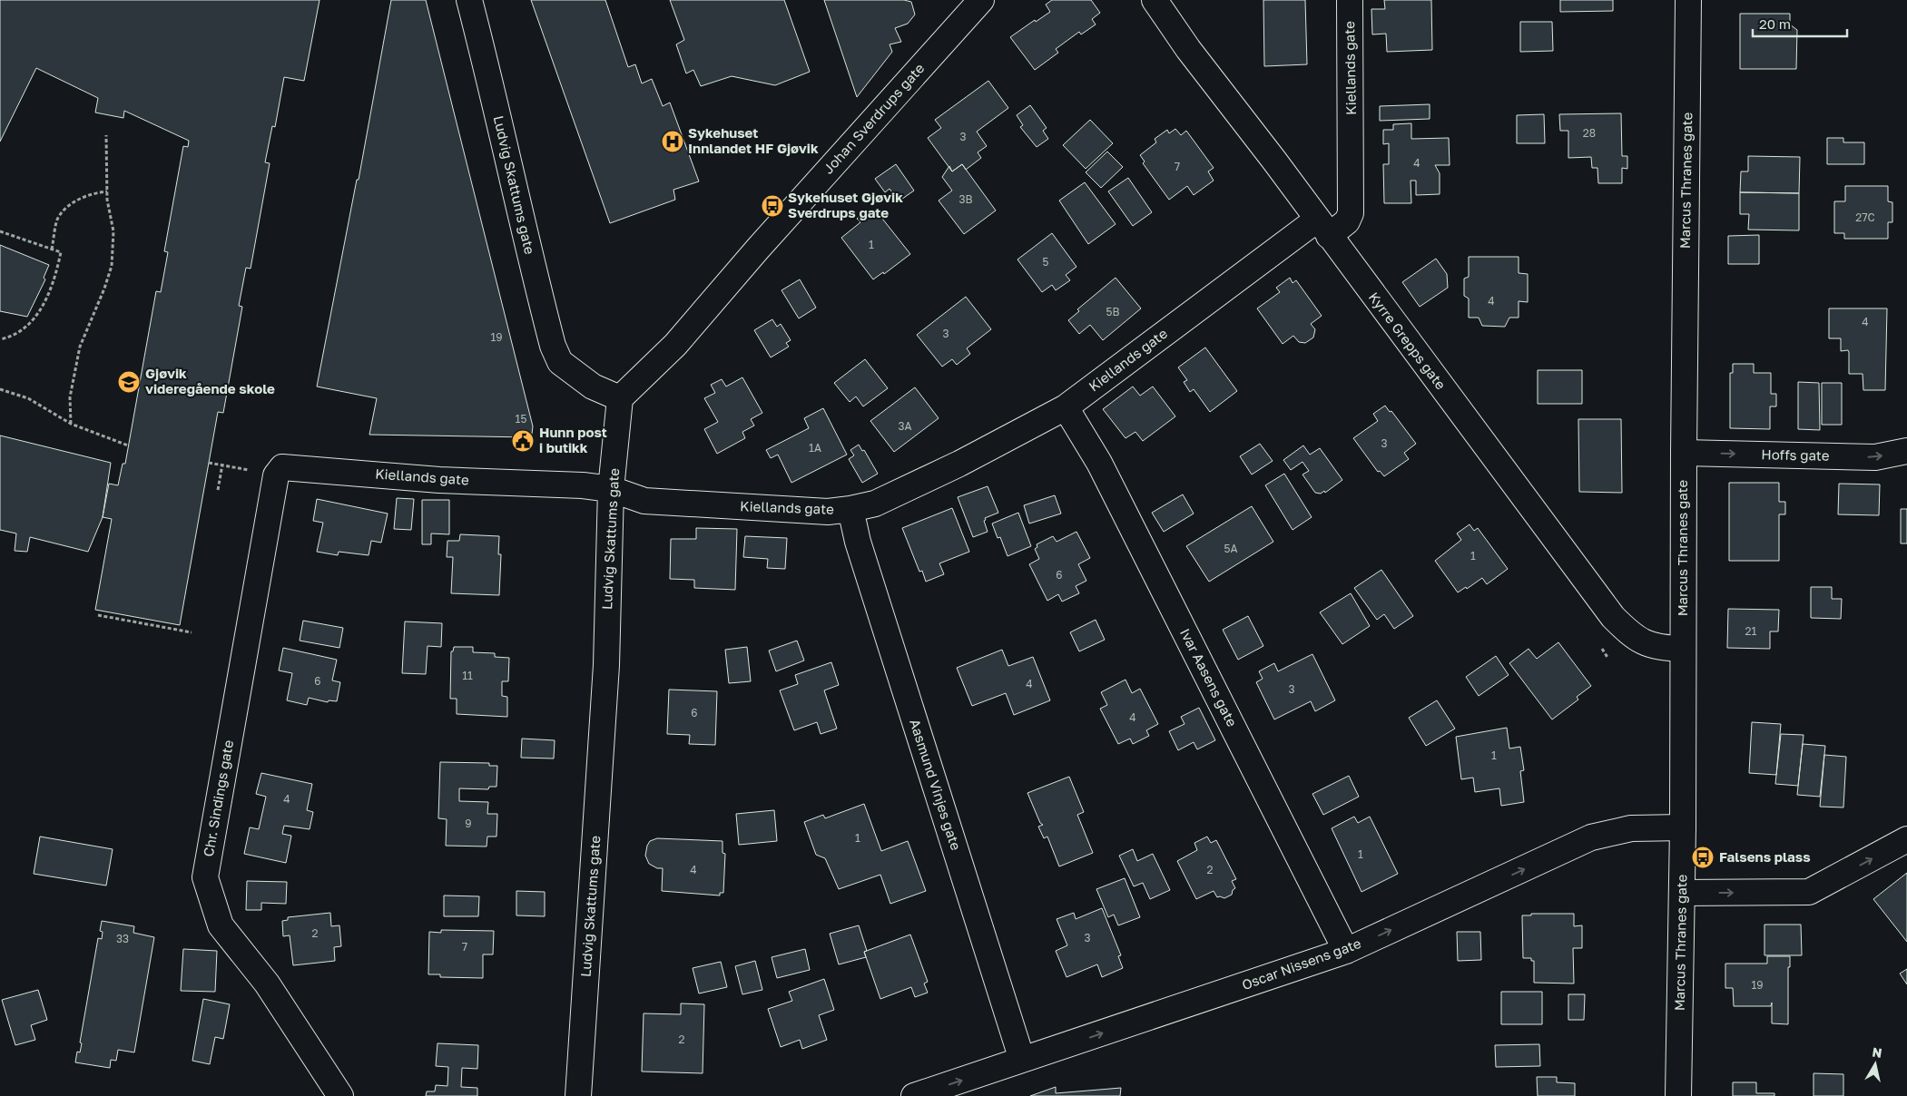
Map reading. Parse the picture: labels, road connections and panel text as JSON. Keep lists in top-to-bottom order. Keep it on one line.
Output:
{"streets":{"street":["Kiellands gate","Johan Sverdrups gate","Marcus Thranes gate","Ludvig Skattums gate","Kyrre Grepps gate","Hoffs gate","Ivar Aasens gate","Aasmund Vinjes gate","Chr. Sindings gate","Oscar Nissens gate"]},"crossings":[["Kiellands gate","Ludvig Skattums gate"],["Kiellands gate","Kyrre Grepps gate"],["Kiellands gate","Ivar Aasens gate"],["Kiellands gate","Aasmund Vinjes gate"],["Kiellands gate","Chr. Sindings gate"],["Johan Sverdrups gate","Ludvig Skattums gate"],["Marcus Thranes gate","Kyrre Grepps gate"],["Marcus Thranes gate","Hoffs gate"],["Marcus Thranes gate","Oscar Nissens gate"],["Ivar Aasens gate","Oscar Nissens gate"],["Aasmund Vinjes gate","Oscar Nissens gate"]],"one_way":["Hoffs gate","Oscar Nissens gate"],"places":{"hospital":["Sykehuset Innlandet HF Gjøvik"],"bus stop":["Sykehuset Gjøvik Sverdrups gate","Falsens plass"],"school or university":["Gjøvik videregående skole"],"public building":["Hunn post i butikk"]},"house_numbers":["28","3","4","7","3B","27C","1","5","4","5B","4","3","19","15","3A","3","1A","5A","1","6","21","11","6","4","3","6","4","1","4","9","1","1","4","2","2","3","33","7","19","2"],"scale_bar":"20 m","north":"top"}
